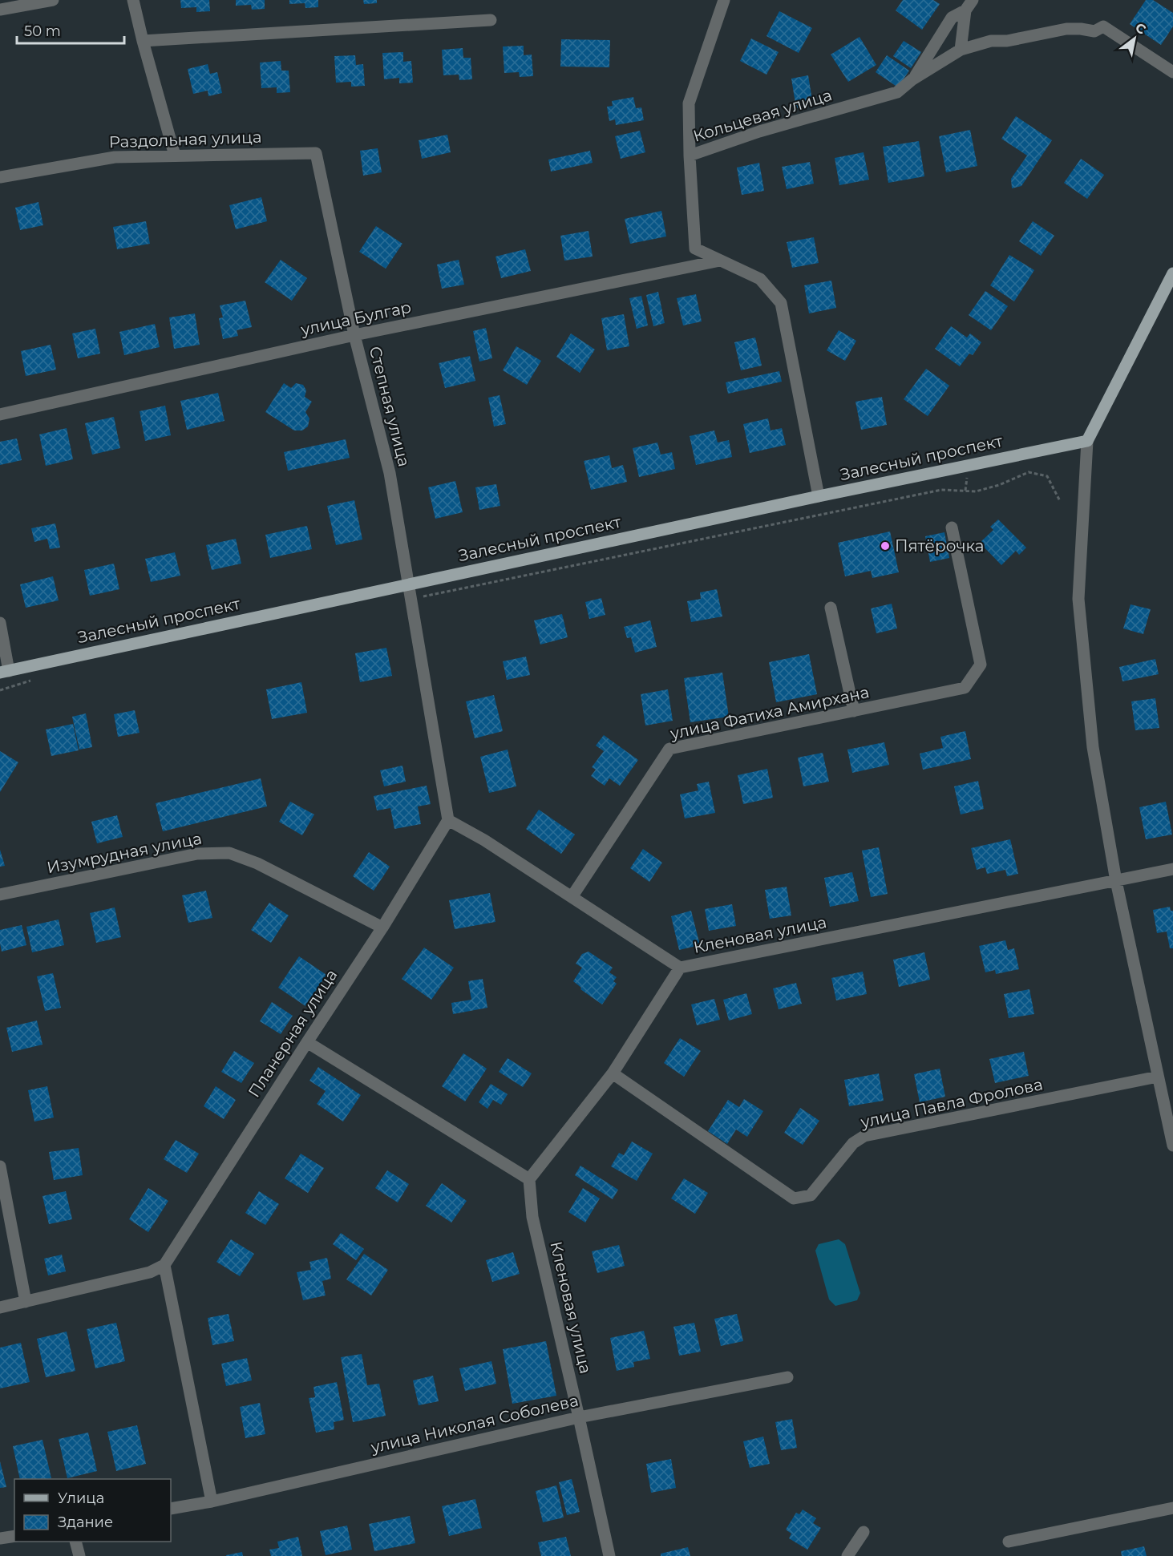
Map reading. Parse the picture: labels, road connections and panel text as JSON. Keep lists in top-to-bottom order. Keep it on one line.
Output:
{"streets":{"main road":["Залесный проспект"],"street":["Кольцевая улица","Раздольная улица","улица Булгар","Степная улица","улица Фатиха Амирхана","Изумрудная улица","Кленовая улица","Планерная улица","улица Павла Фролова","улица Николая Соболева"]},"crossings":[["Кольцевая улица","улица Булгар"],["Кольцевая улица","Залесный проспект"],["Раздольная улица","Степная улица"],["улица Булгар","Степная улица"],["Степная улица","Залесный проспект"],["Степная улица","Кленовая улица"],["Степная улица","Планерная улица"],["улица Фатиха Амирхана","Кленовая улица"],["Изумрудная улица","Планерная улица"],["Кленовая улица","Планерная улица"],["Кленовая улица","улица Николая Соболева"]],"places":["Пятёрочка"],"legend":["Улица","Здание"],"scale_bar":"50 m","north":"top right"}
